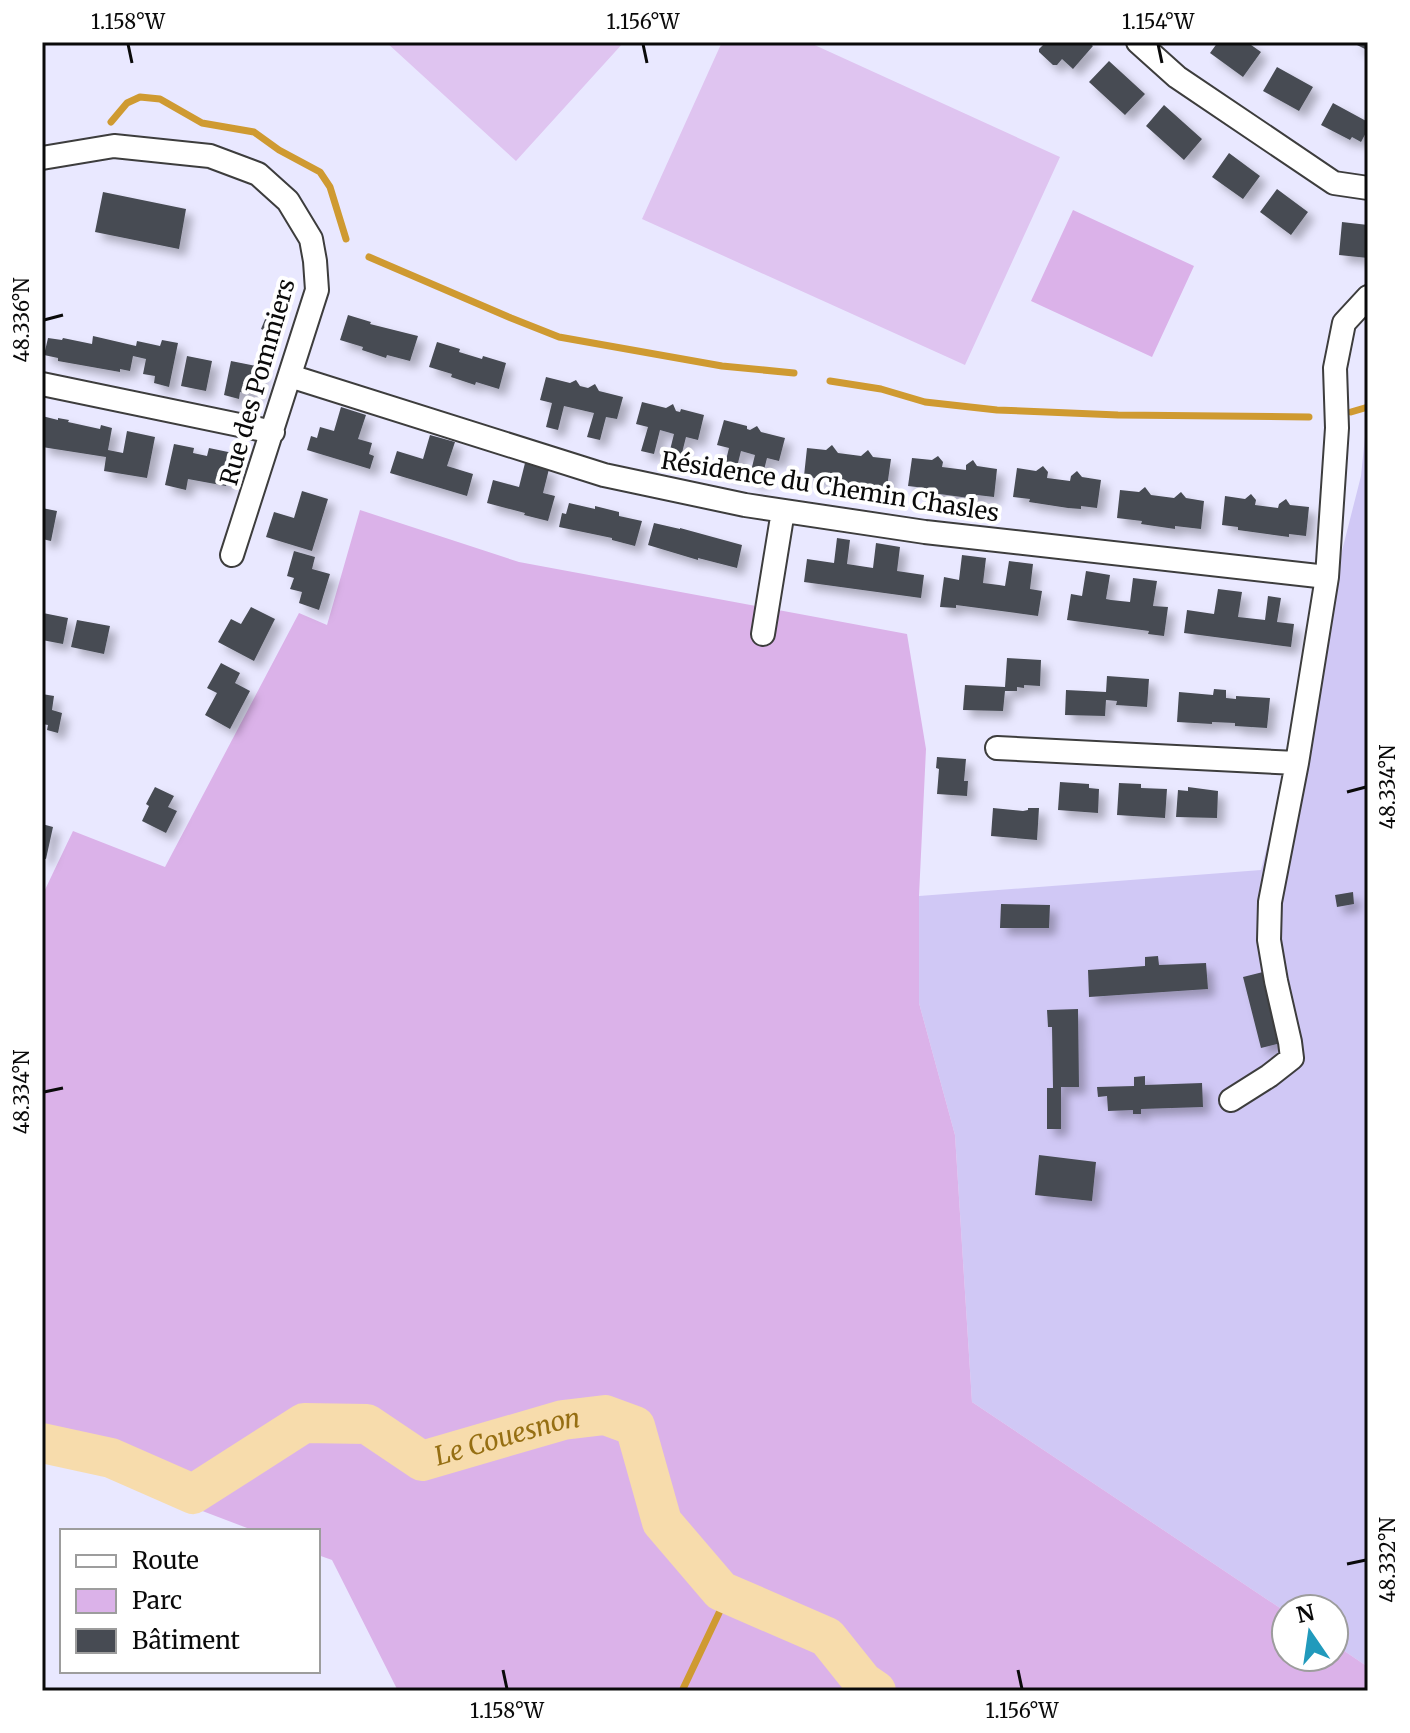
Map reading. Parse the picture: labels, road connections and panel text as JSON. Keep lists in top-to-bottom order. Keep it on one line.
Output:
{"streets":{"street":["Rue des Pommiers","Résidence du Chemin Chasles"]},"crossings":[["Rue des Pommiers","Résidence du Chemin Chasles"]],"water":["Le Couesnon"],"legend":["Route","Parc","Bâtiment"],"north":"top","coordinates":["1.158°W","1.156°W","1.154°W","48.336°N","48.334°N","48.332°N"]}
